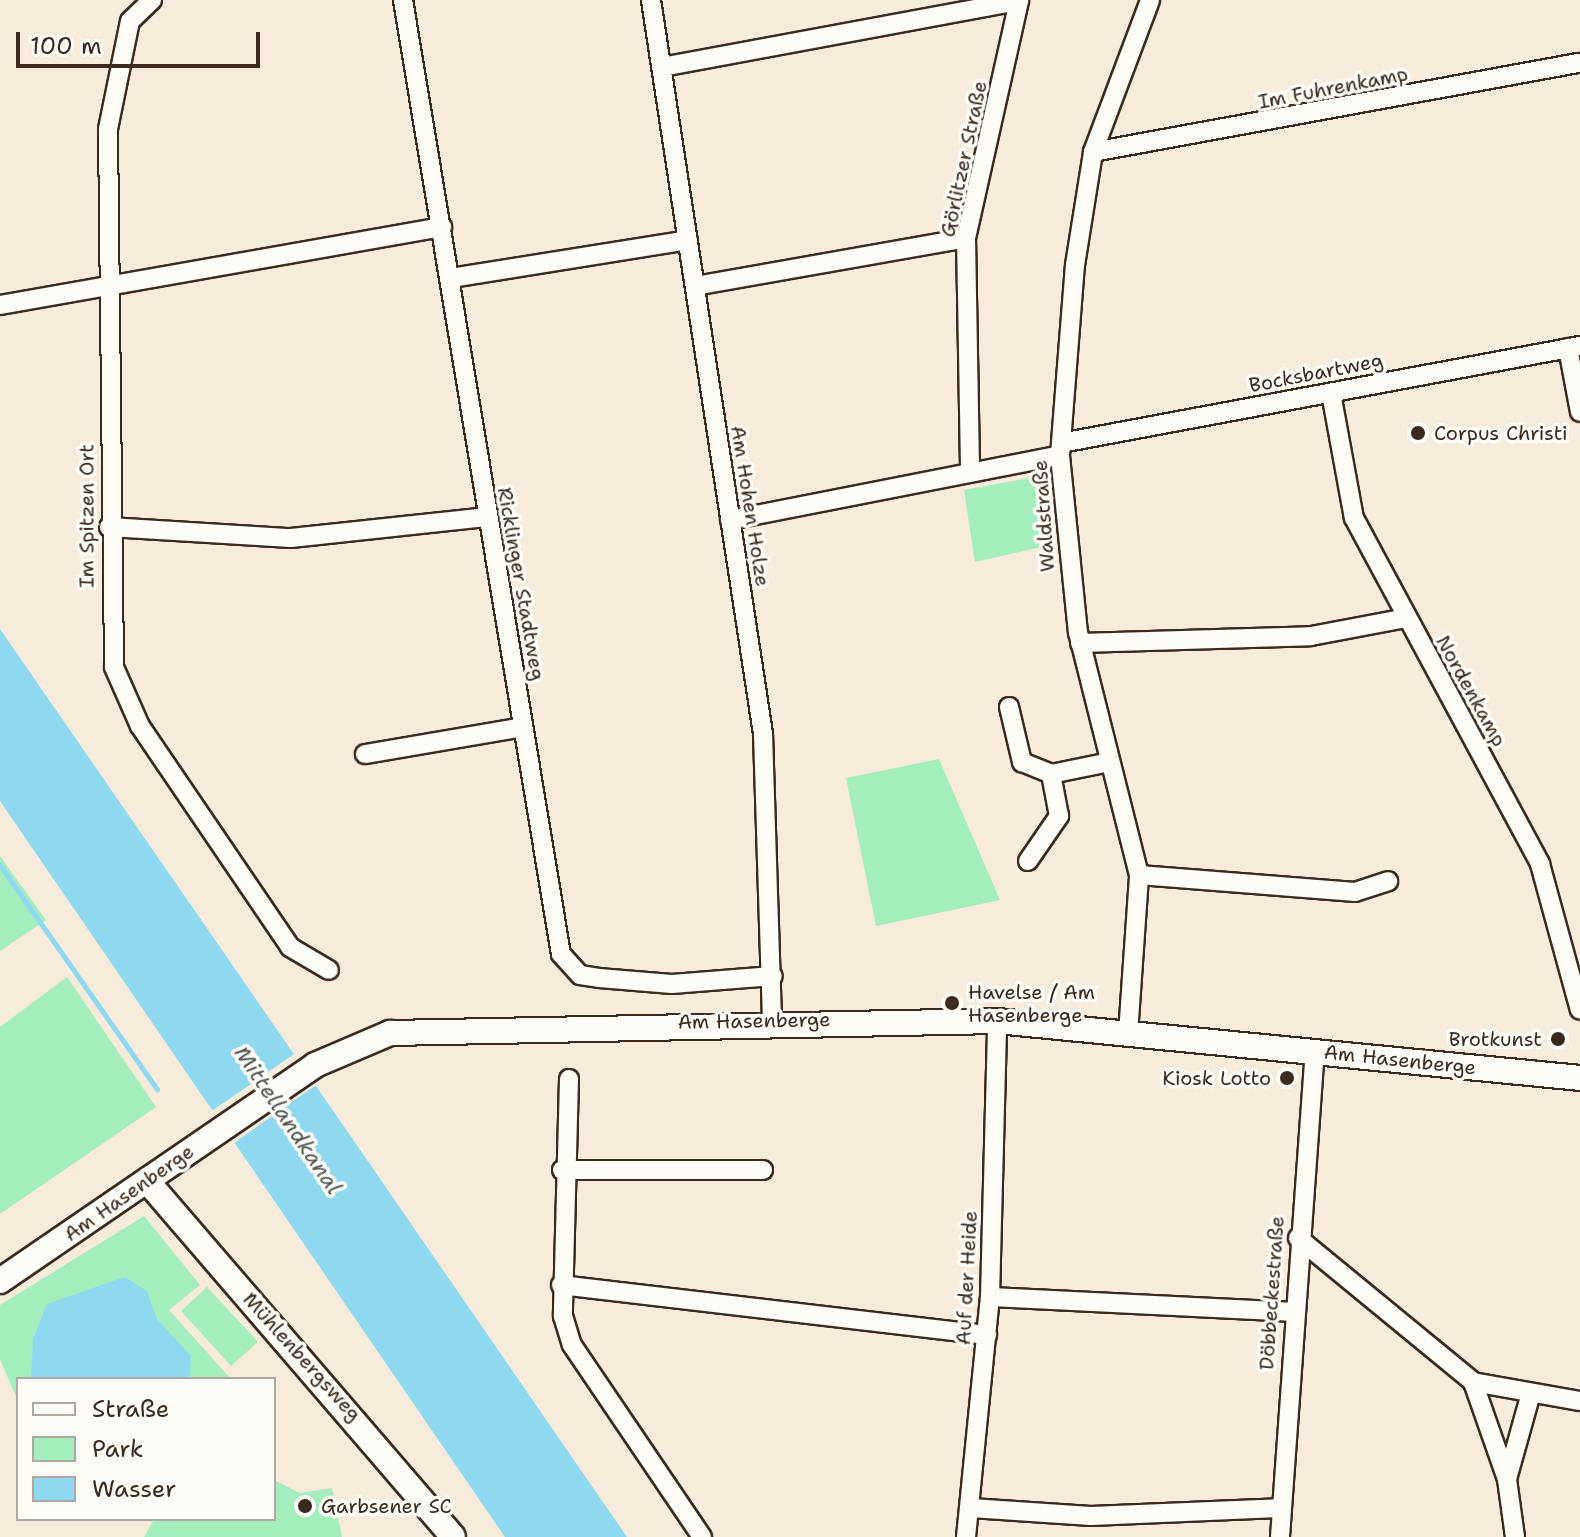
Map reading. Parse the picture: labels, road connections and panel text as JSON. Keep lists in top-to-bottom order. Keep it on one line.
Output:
{"streets":{"street":["Im Fuhrenkamp","Görlitzer Straße","Bocksbartweg","Am Hohen Holze","Im Spitzen Ort","Waldstraße","Ricklinger Stadtweg","Nordenkamp","Am Hasenberge","Auf der Heide","Döbbeckestraße","Mühlenbergsweg"]},"crossings":[["Im Fuhrenkamp","Waldstraße"],["Görlitzer Straße","Bocksbartweg"],["Bocksbartweg","Am Hohen Holze"],["Bocksbartweg","Waldstraße"],["Bocksbartweg","Nordenkamp"],["Am Hohen Holze","Ricklinger Stadtweg"],["Am Hohen Holze","Am Hasenberge"],["Waldstraße","Am Hasenberge"],["Am Hasenberge","Auf der Heide"],["Am Hasenberge","Döbbeckestraße"],["Am Hasenberge","Mühlenbergsweg"]],"water":["Mittellandkanal"],"places":["Corpus Christi","Havelse / Am Hasenberge","Brotkunst","Kiosk Lotto","Garbsener SC"],"legend":["Straße","Park","Wasser"],"scale_bar":"100 m"}
